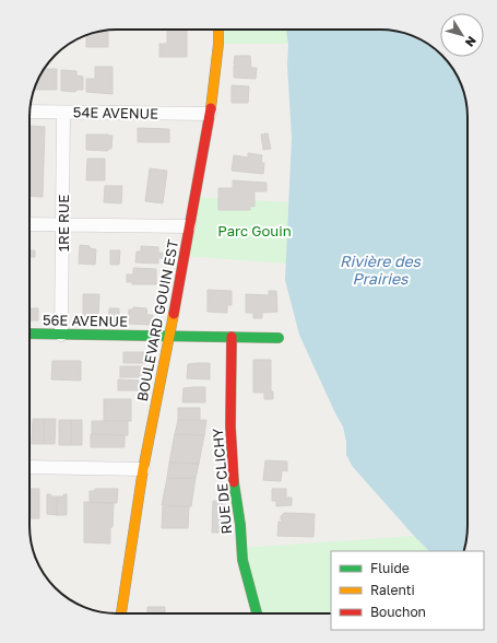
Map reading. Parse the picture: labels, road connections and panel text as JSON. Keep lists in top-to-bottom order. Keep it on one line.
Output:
{"streets":{"street":["54E AVENUE","1RE RUE","56E AVENUE","BOULEVARD GOUIN EST","RUE DE CLICHY"]},"crossings":[["54E AVENUE","1RE RUE"],["54E AVENUE","BOULEVARD GOUIN EST"],["1RE RUE","56E AVENUE"],["56E AVENUE","BOULEVARD GOUIN EST"],["56E AVENUE","RUE DE CLICHY"]],"water":["Rivière des Prairies"],"parks":["Parc Gouin"],"legend":["Fluide","Ralenti","Bouchon"],"north":"bottom right"}
